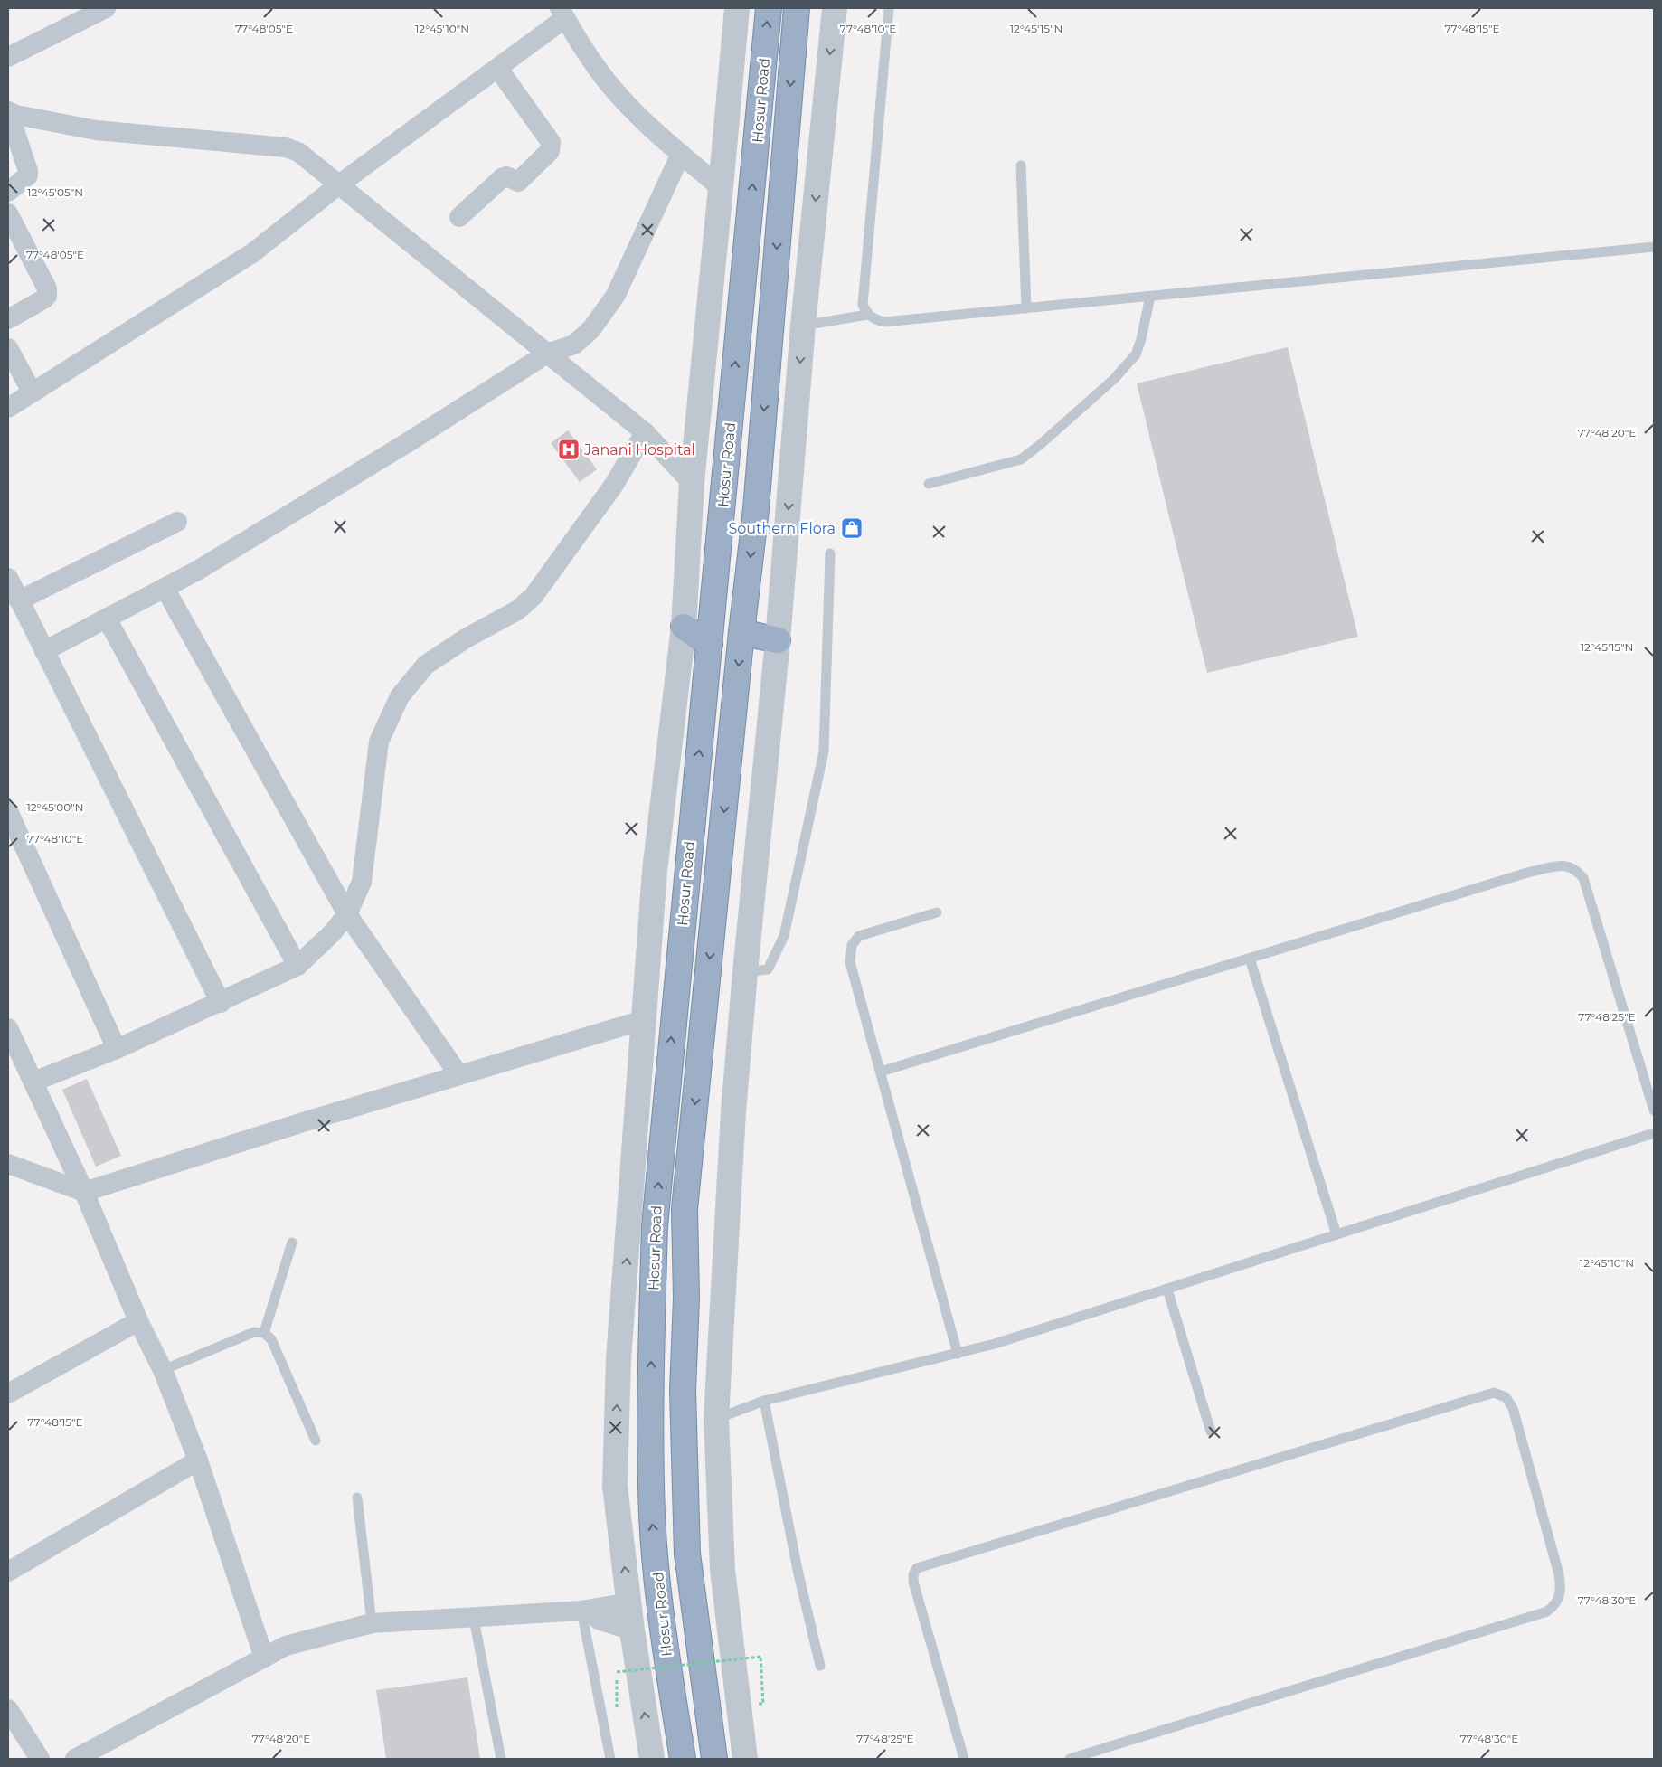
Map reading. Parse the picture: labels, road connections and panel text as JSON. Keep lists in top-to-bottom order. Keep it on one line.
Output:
{"streets":{"highway":["Hosur Road"]},"places":{"hospital":["Janani Hospital"],"shop":["Southern Flora"]},"coordinates":["77°48'05\"E","77°48'10\"E","77°48'15\"E","12°45'10\"N","12°45'15\"N","12°45'05\"N","77°48'20\"E","12°45'00\"N","77°48'25\"E","77°48'30\"E"]}
